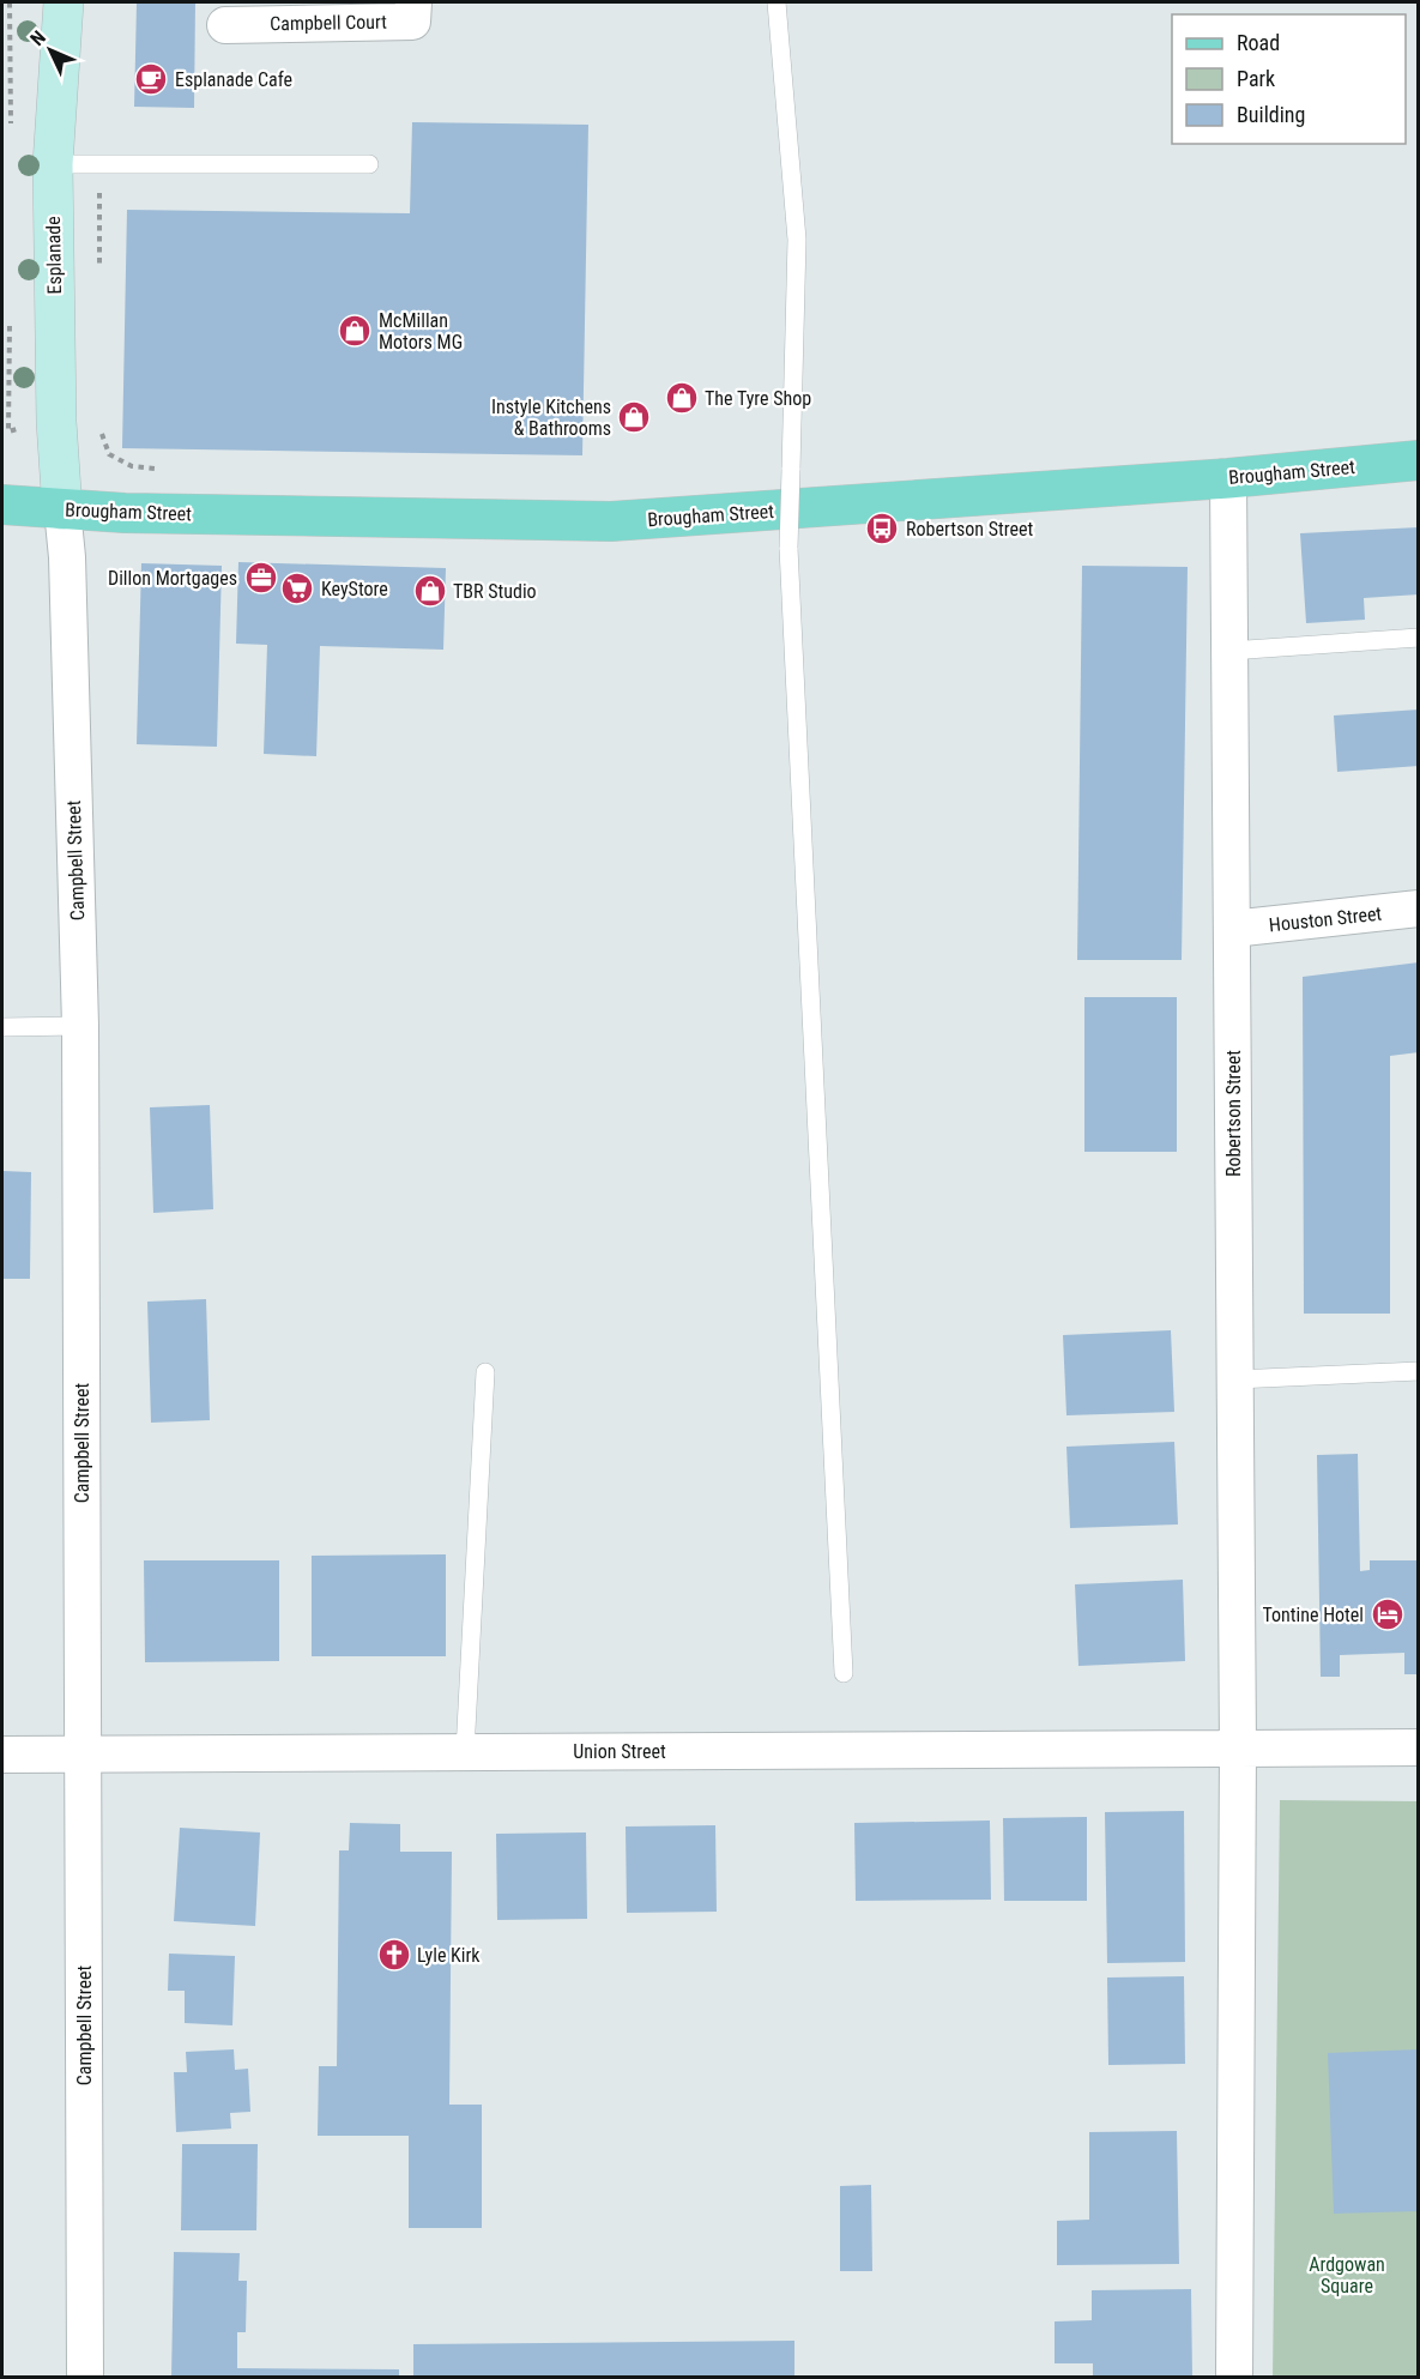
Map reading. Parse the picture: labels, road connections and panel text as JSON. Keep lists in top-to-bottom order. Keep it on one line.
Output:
{"streets":{"main road":["Brougham Street"],"street":["Campbell Court","Esplanade","Campbell Street","Houston Street","Robertson Street","Union Street"]},"crossings":[["Esplanade","Brougham Street"],["Esplanade","Campbell Street"],["Brougham Street","Campbell Street"],["Brougham Street","Robertson Street"],["Campbell Street","Union Street"],["Houston Street","Robertson Street"],["Robertson Street","Union Street"]],"parks":["Ardgowan Square"],"places":{"cafe":["Esplanade Cafe"],"shop":["McMillan Motors MG","The Tyre Shop","Instyle Kitchens & Bathrooms","TBR Studio"],"bus stop":["Robertson Street"],"office":["Dillon Mortgages"],"supermarket":["KeyStore"],"hotel":["Tontine Hotel"],"church":["Lyle Kirk"]},"legend":["Road","Park","Building"],"north":"top left"}
